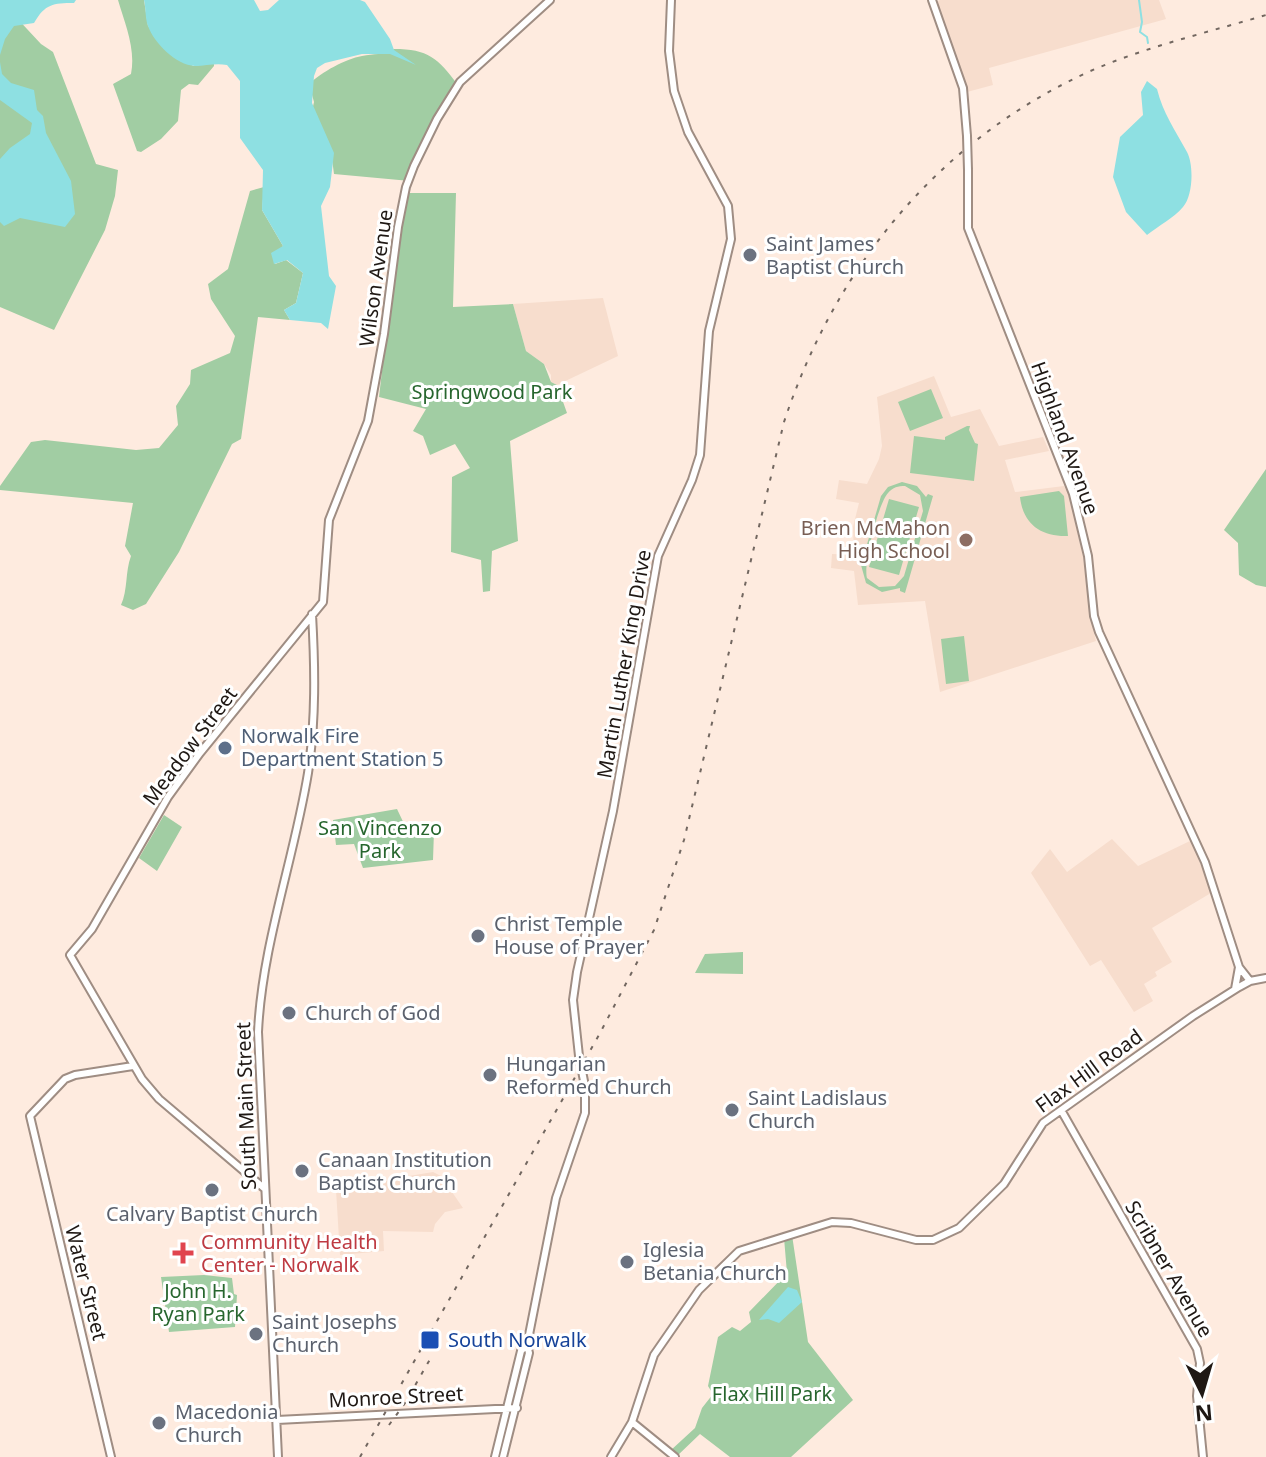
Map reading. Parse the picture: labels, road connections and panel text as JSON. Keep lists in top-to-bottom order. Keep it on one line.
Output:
{"streets":{"main road":["Wilson Avenue","Highland Avenue","Martin Luther King Drive","Meadow Street","Flax Hill Road","South Main Street","Scribner Avenue","Water Street","Monroe Street"]},"crossings":[["Wilson Avenue","Meadow Street"],["Highland Avenue","Flax Hill Road"],["Martin Luther King Drive","Monroe Street"],["Meadow Street","South Main Street"],["Meadow Street","Water Street"],["Flax Hill Road","Scribner Avenue"],["South Main Street","Monroe Street"]],"parks":["Springwood Park","San Vincenzo Park","John H. Ryan Park","Flax Hill Park"],"places":{"other":["Saint James Baptist Church","Brien McMahon High School","Norwalk Fire Department Station 5","Christ Temple House of Prayer","Church of God","Hungarian Reformed Church","Saint Ladislaus Church","Canaan Institution Baptist Church","Calvary Baptist Church","Iglesia Betania Church","Saint Josephs Church","Macedonia Church"],"health":["Community Health Center - Norwalk"],"transit":["South Norwalk"]},"north":"bottom"}
